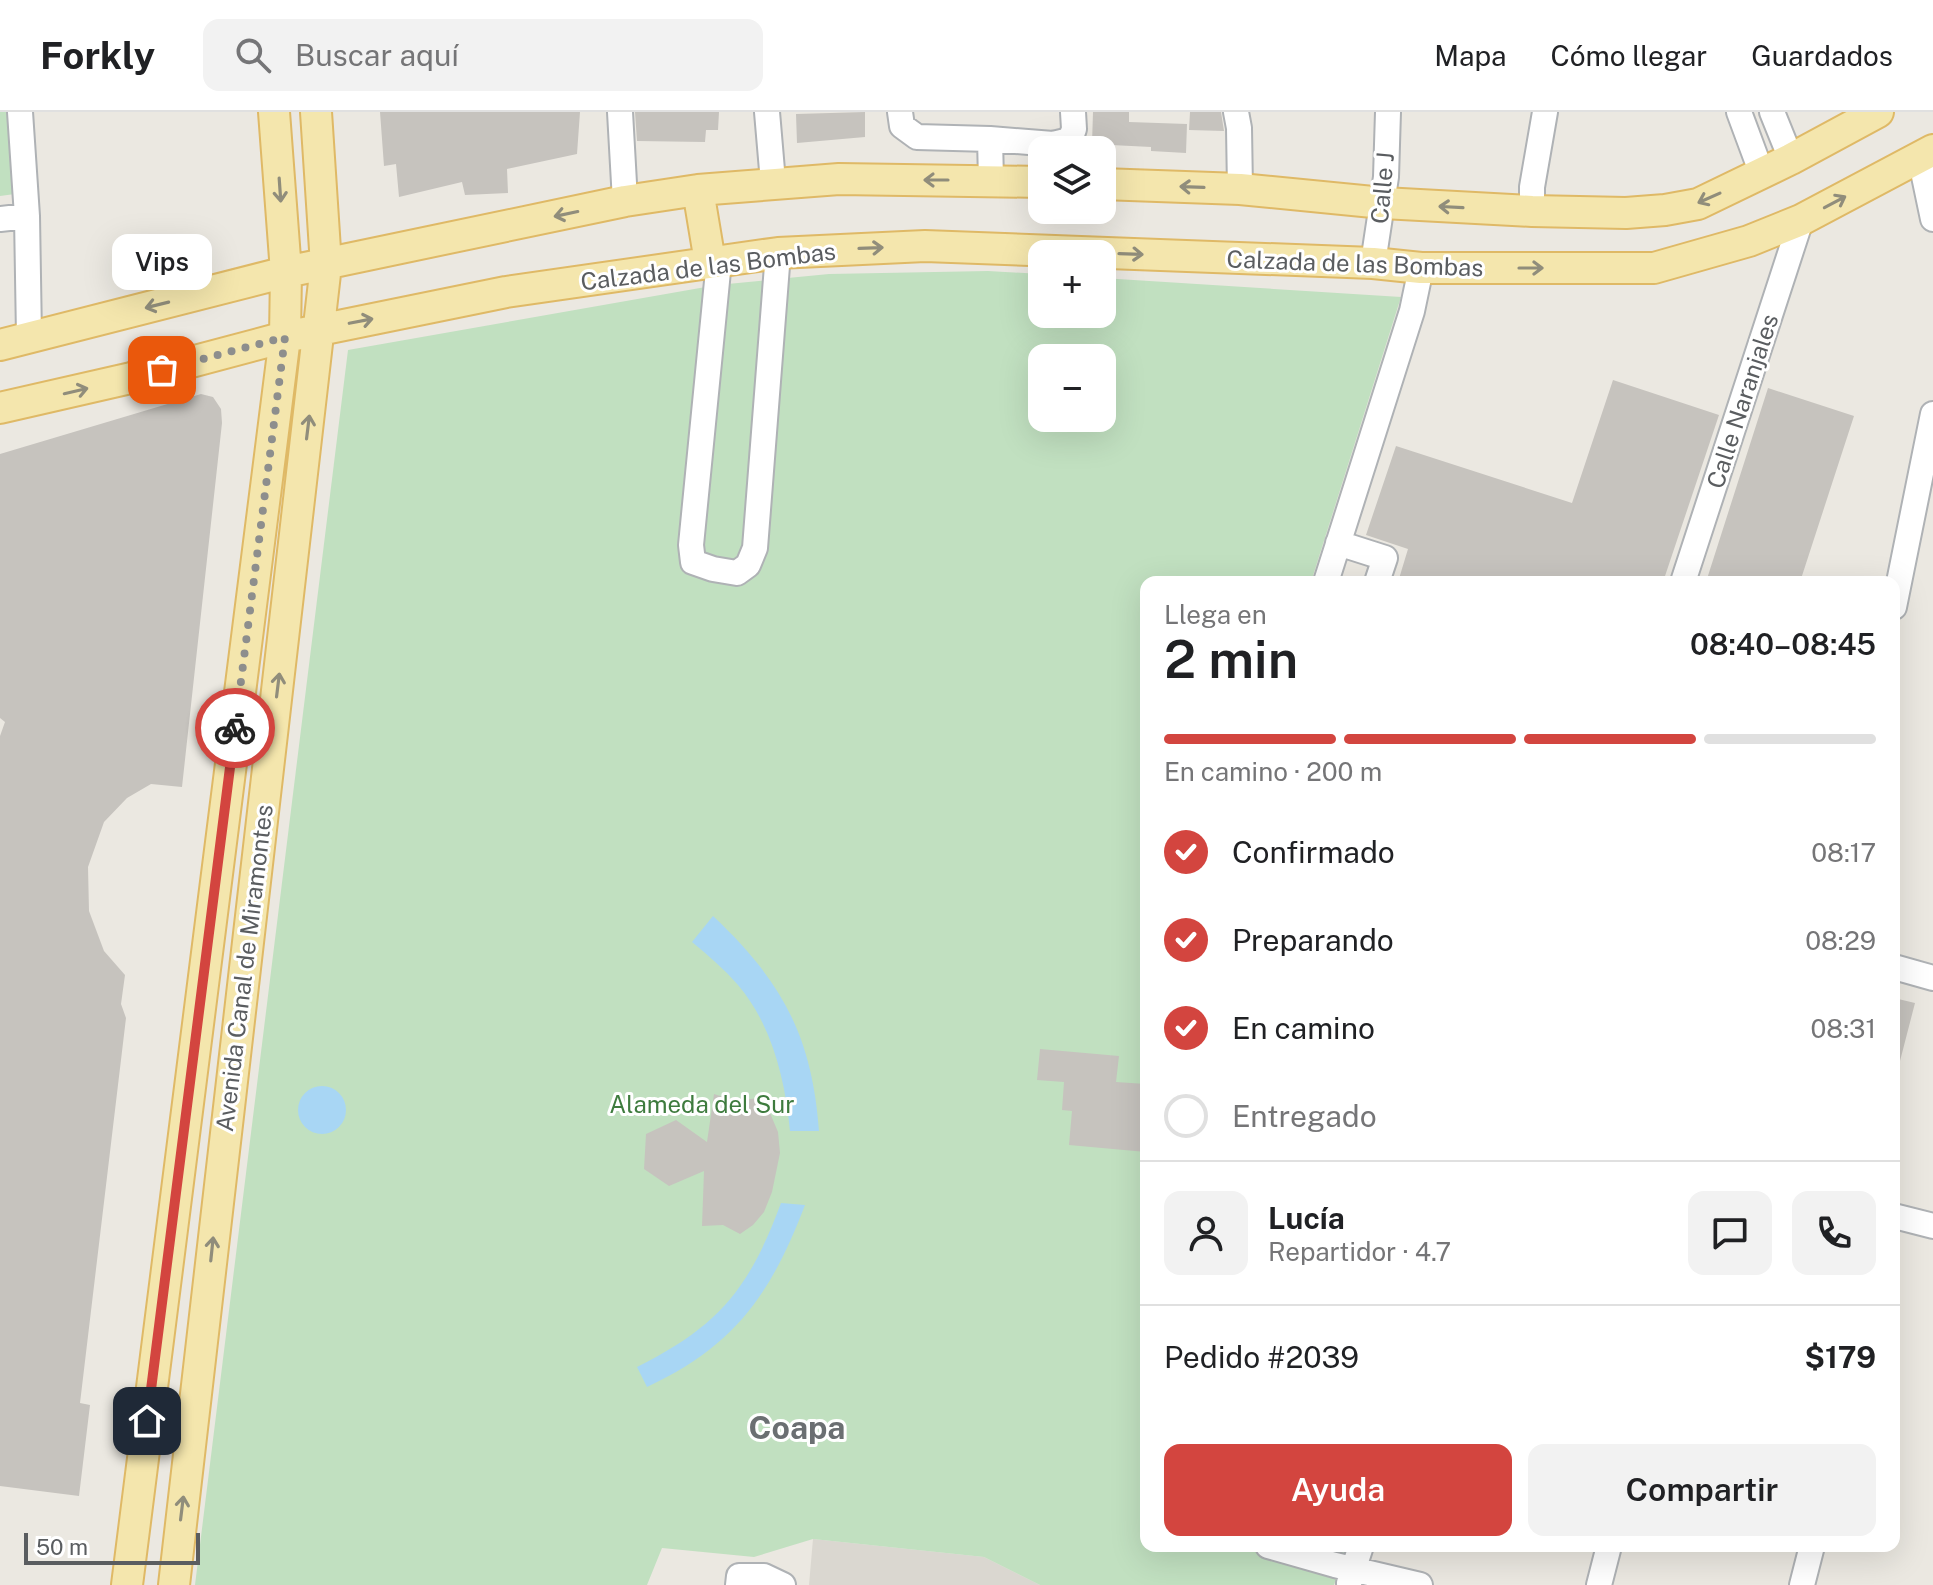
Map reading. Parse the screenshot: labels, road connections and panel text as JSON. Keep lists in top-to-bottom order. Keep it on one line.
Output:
{"streets":{"main road":["Calzada de las Bombas","Avenida Canal de Miramontes"],"street":["Calle J","Calle Naranjales"]},"crossings":[["Calle J","Calzada de las Bombas"],["Calzada de las Bombas","Calle Naranjales"],["Calzada de las Bombas","Avenida Canal de Miramontes"]],"districts":["Coapa"],"parks":["Alameda del Sur"],"places":["Vips"],"scale_bar":"50 m","page":{"header":"Forkly","search":"Buscar aquí","nav":["Mapa","Cómo llegar","Guardados"],"map_buttons":["+","−"],"bubble":"Vips","heading":["2 min","Llega en","08:40–08:45"],"panel":["Lucía","Repartidor · 4.7","Pedido #2039","$179"],"bar":"En camino · 200 m","list":[["Confirmado","08:17"],["Preparando","08:29"],["En camino","08:31"],"Entregado"],"buttons":["Ayuda","Compartir"],"scale":"50 m"}}
